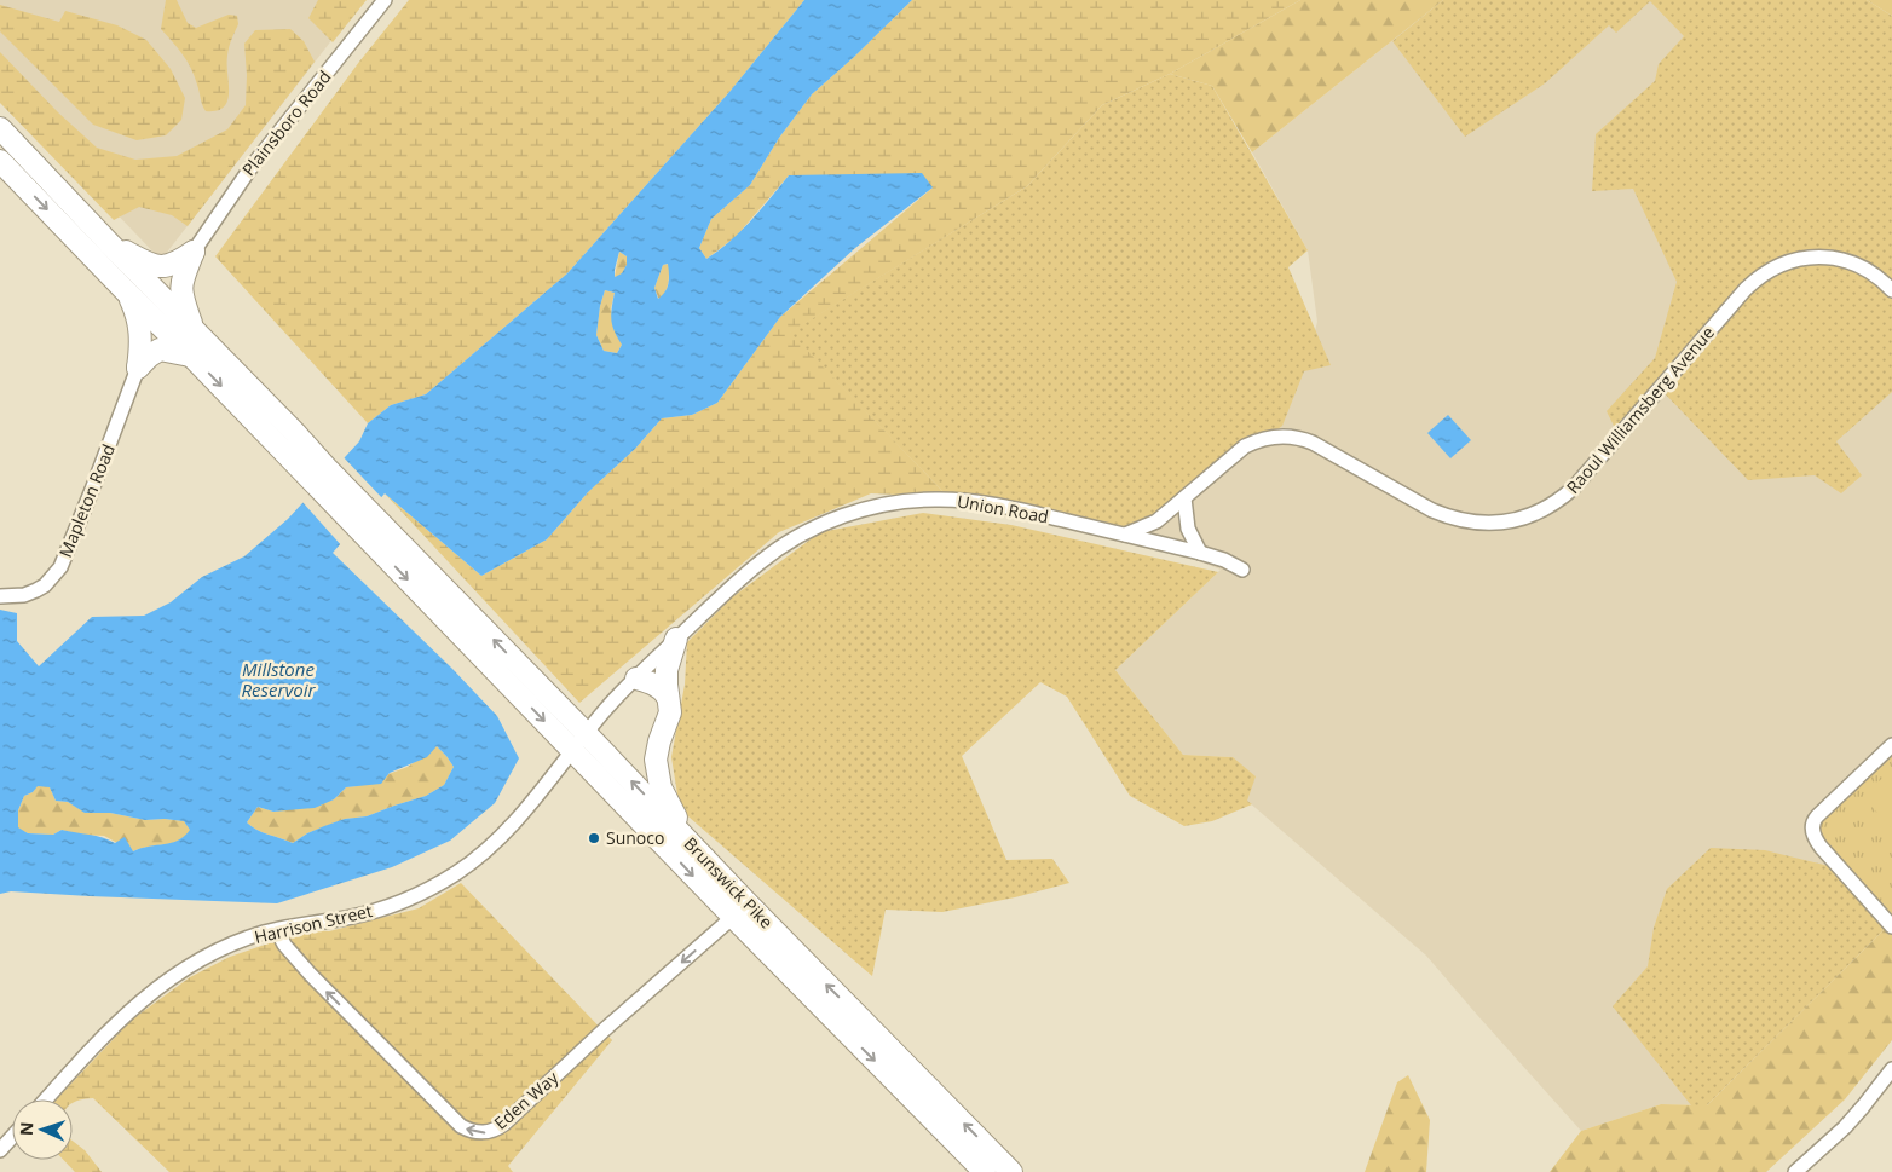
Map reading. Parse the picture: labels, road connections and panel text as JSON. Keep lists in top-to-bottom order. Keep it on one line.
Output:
{"streets":{"highway":["Brunswick Pike"],"street":["Plainsboro Road","Raoul Williamsberg Avenue","Mapleton Road","Union Road","Harrison Street","Eden Way"]},"crossings":[["Raoul Williamsberg Avenue","Union Road"],["Union Road","Brunswick Pike"],["Union Road","Harrison Street"],["Brunswick Pike","Harrison Street"],["Brunswick Pike","Eden Way"],["Harrison Street","Eden Way"]],"water":["Millstone Reservoir"],"places":["Sunoco"],"north":"left"}
